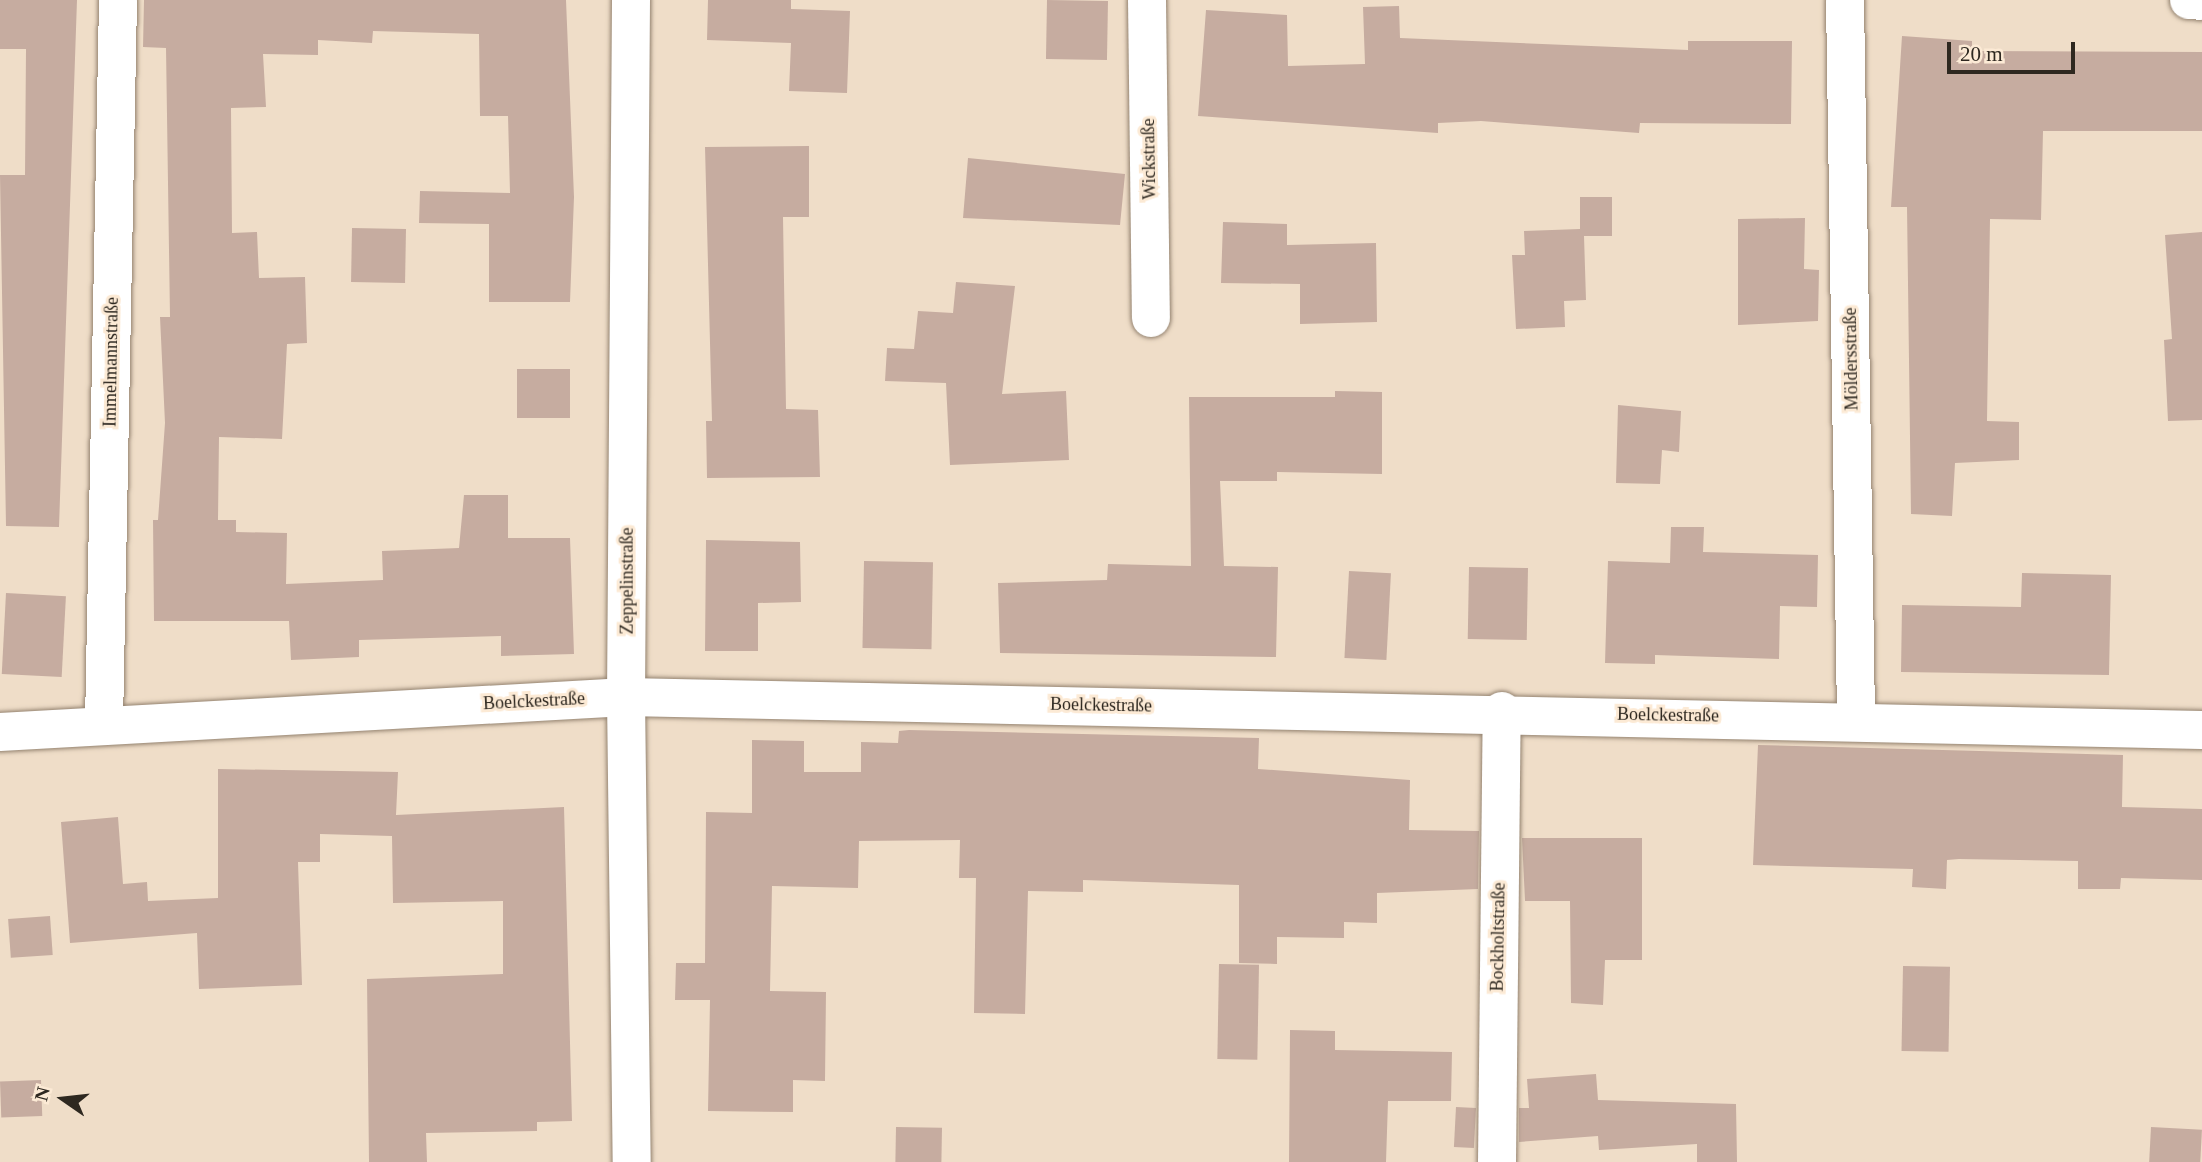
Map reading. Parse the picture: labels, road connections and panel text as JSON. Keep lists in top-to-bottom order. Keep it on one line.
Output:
{"streets":{"street":["Wickstraße","Möldersstraße","Immelmannstraße","Zeppelinstraße","Boelckestraße","Bockholtstraße"]},"crossings":[["Möldersstraße","Boelckestraße"],["Immelmannstraße","Boelckestraße"],["Zeppelinstraße","Boelckestraße"],["Boelckestraße","Bockholtstraße"]],"scale_bar":"20 m","north":"left"}
